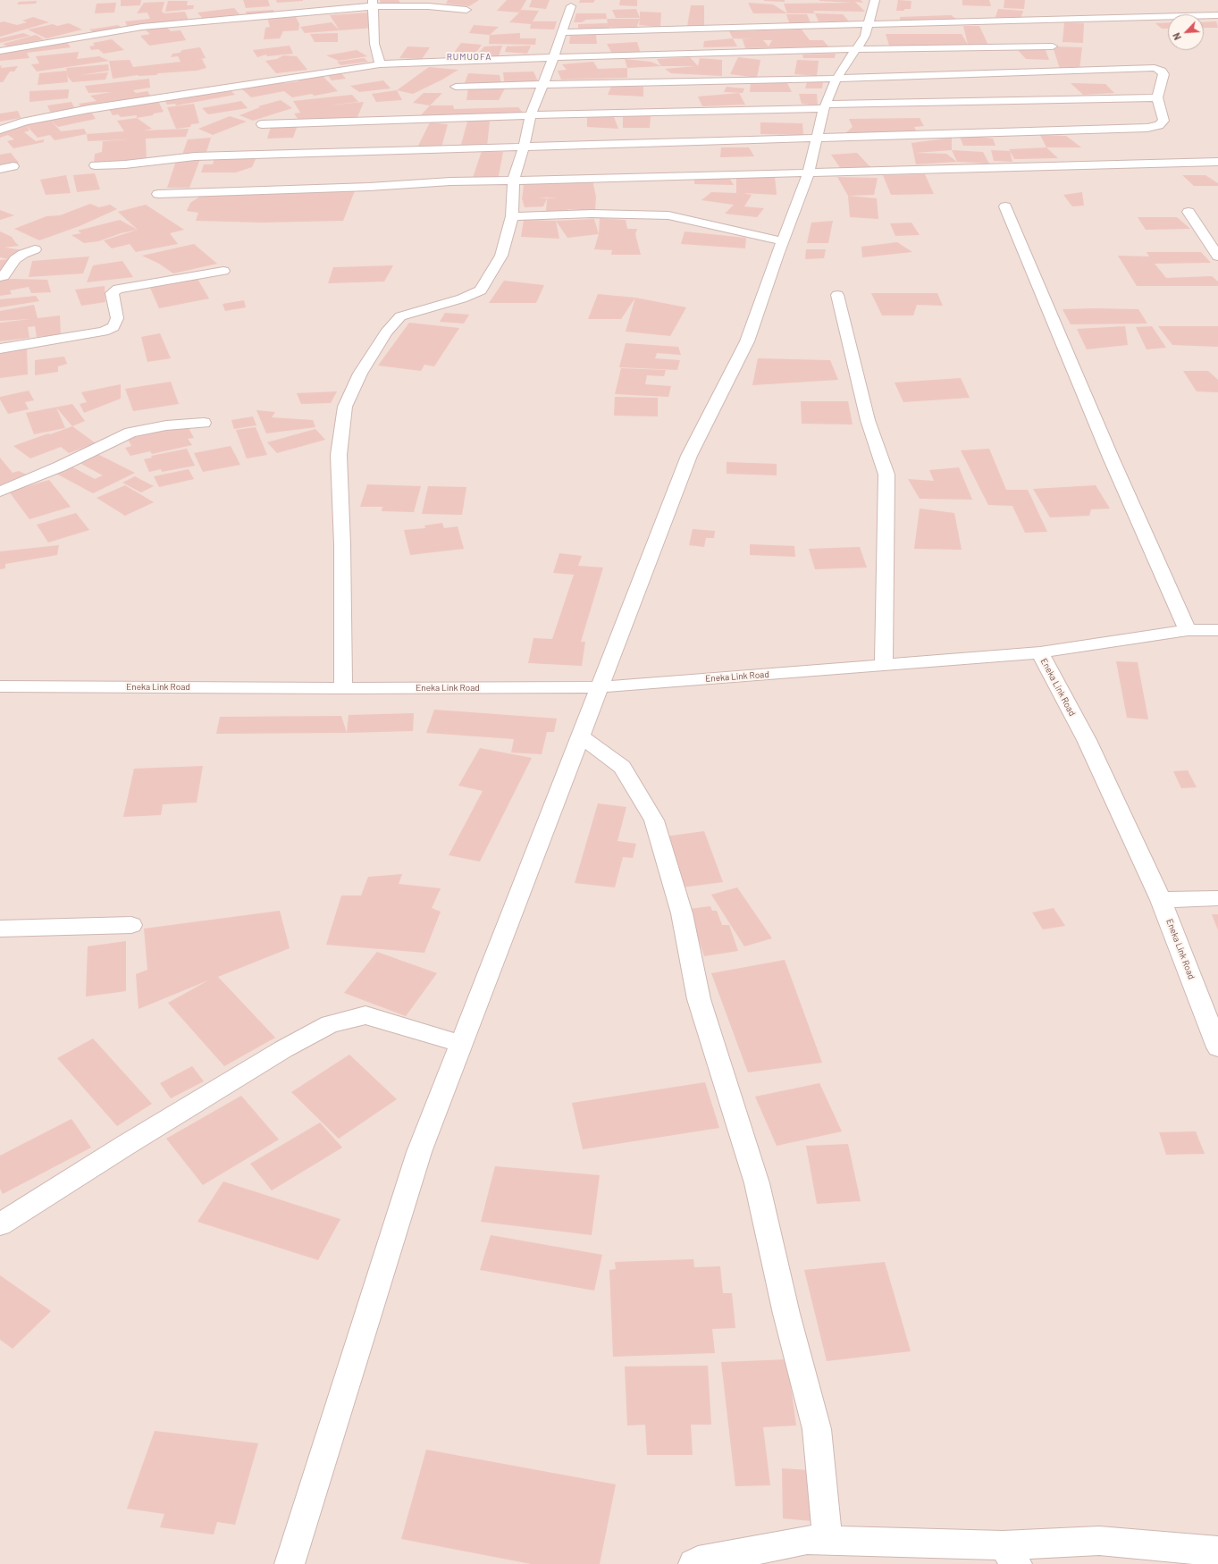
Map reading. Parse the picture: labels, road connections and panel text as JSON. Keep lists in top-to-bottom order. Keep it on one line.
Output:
{"streets":{"street":["Eneka Link Road"]},"districts":["RUMUOFA"],"north":"bottom left"}
